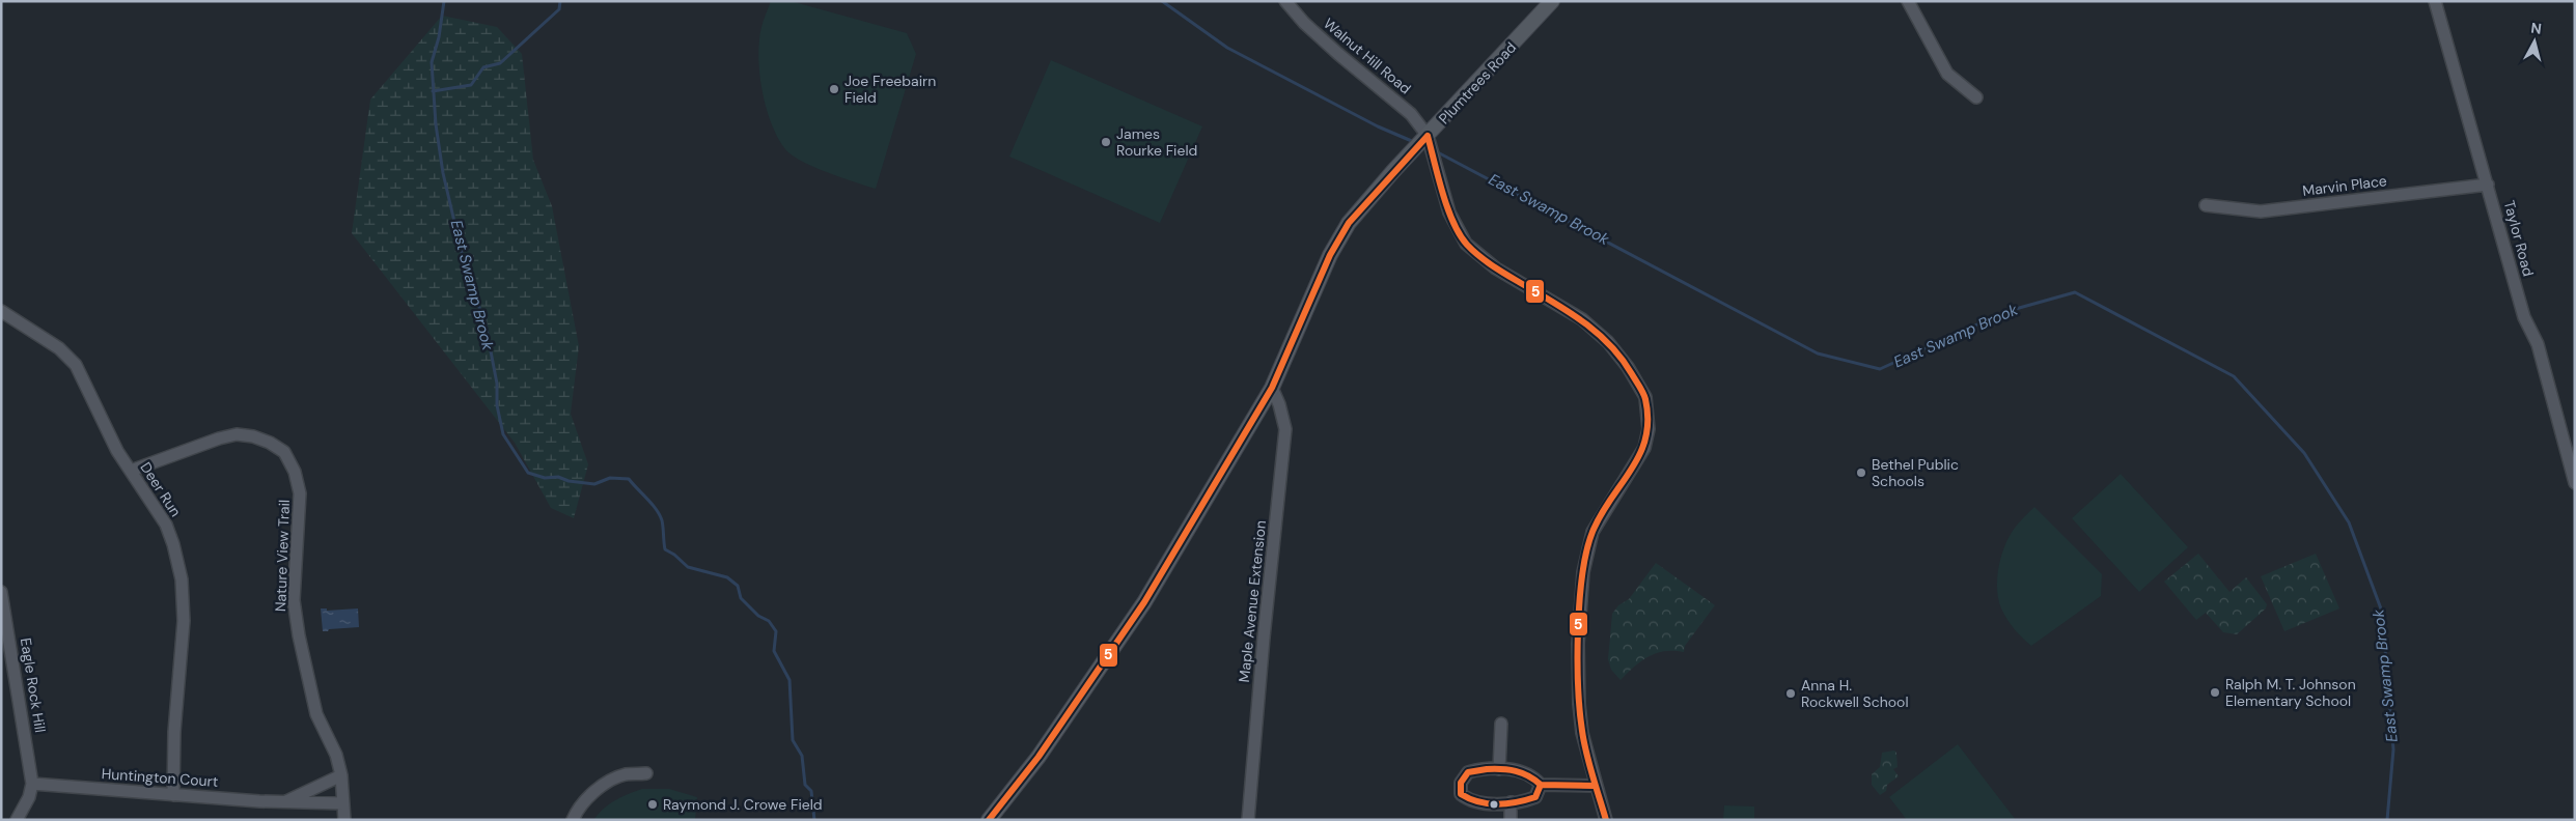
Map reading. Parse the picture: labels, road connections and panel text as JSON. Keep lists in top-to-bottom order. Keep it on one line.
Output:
{"streets":{"main road":["Plumtrees Road"],"street":["Walnut Hill Road","Marvin Place","Taylor Road","Deer Run","Nature View Trail","Maple Avenue Extension","Eagle Rock Hill","Huntington Court"]},"crossings":[["Walnut Hill Road","Plumtrees Road"],["Plumtrees Road","Maple Avenue Extension"],["Marvin Place","Taylor Road"],["Deer Run","Nature View Trail"],["Deer Run","Huntington Court"],["Nature View Trail","Huntington Court"],["Eagle Rock Hill","Huntington Court"]],"water":["East Swamp Brook"],"places":["Joe Freebairn Field","James Rourke Field","Bethel Public Schools","Ralph M. T. Johnson Elementary School","Anna H. Rockwell School","Raymond J. Crowe Field"],"lines":["transit line 5"],"north":"top"}
